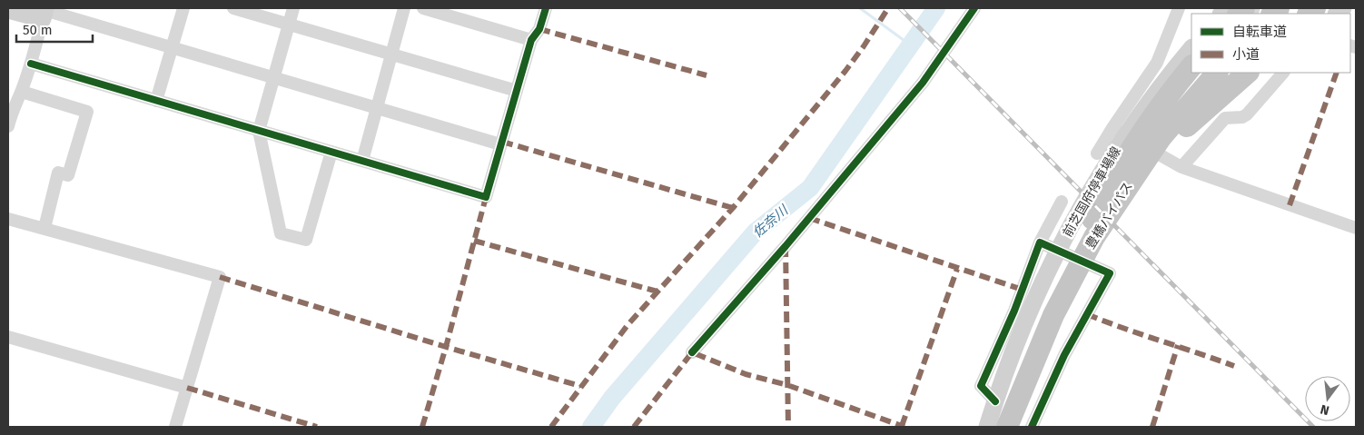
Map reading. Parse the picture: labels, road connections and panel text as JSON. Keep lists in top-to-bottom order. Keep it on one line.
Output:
{"streets":{"highway":["豊橋バイパス"],"main road":["前芝国府停車場線"]},"crossings":[["前芝国府停車場線","豊橋バイパス"]],"water":["佐奈川"],"legend":["自転車道","小道"],"scale_bar":"50 m","north":"bottom"}
